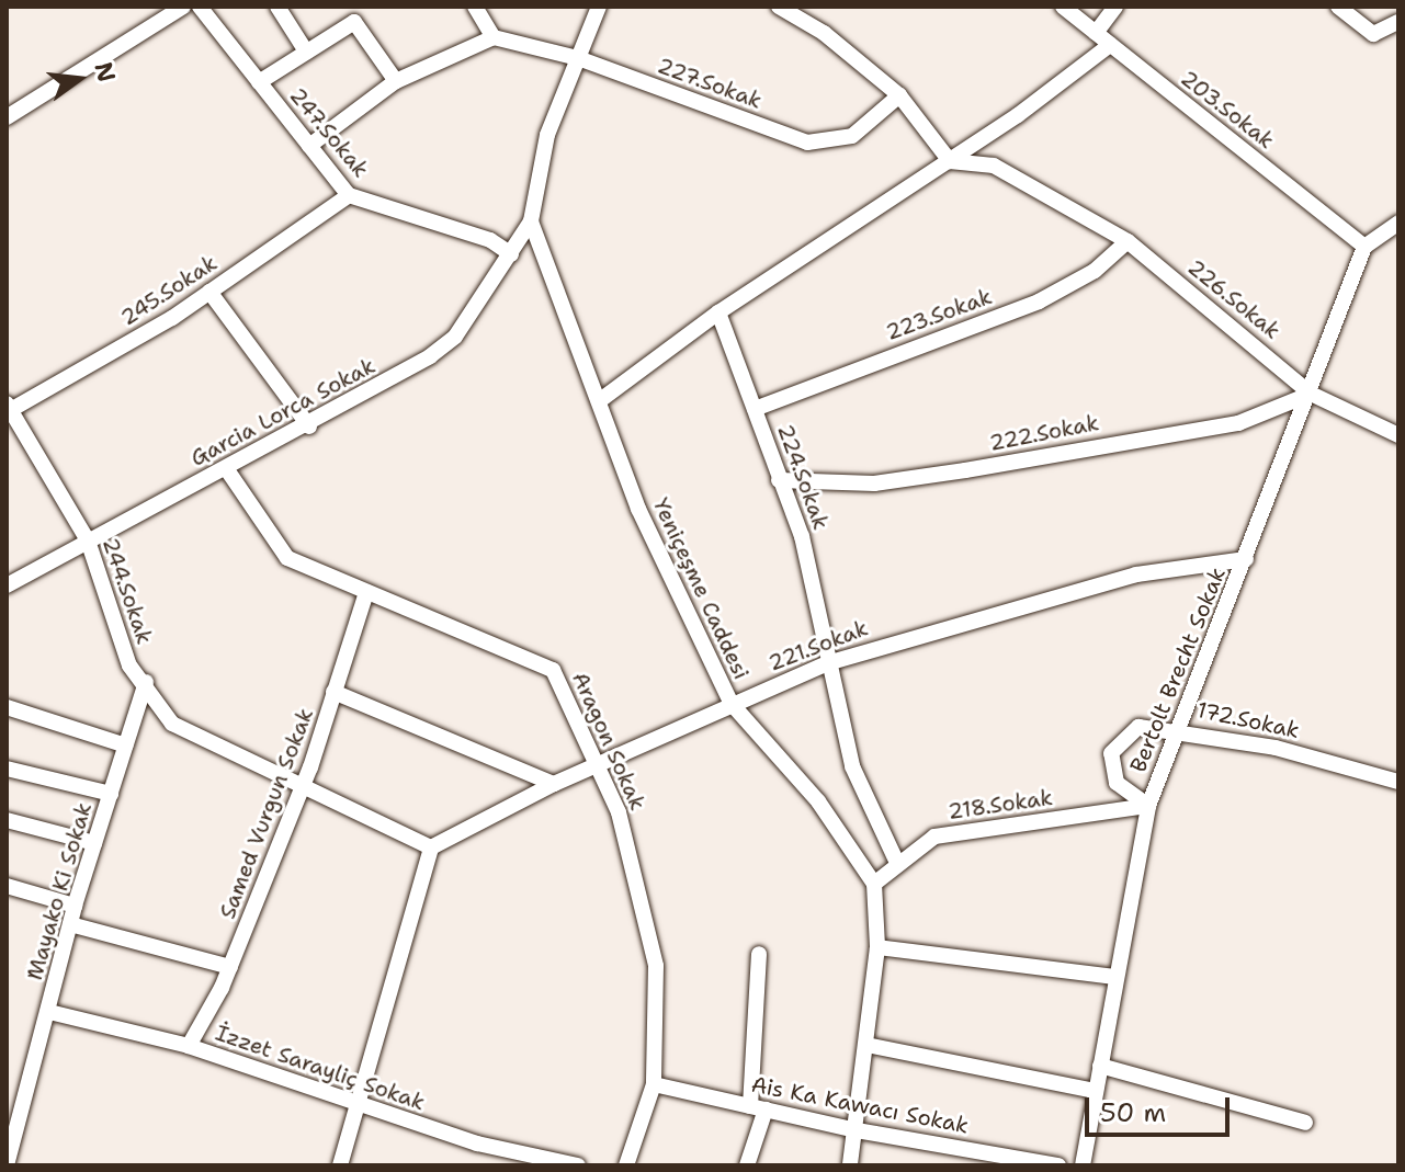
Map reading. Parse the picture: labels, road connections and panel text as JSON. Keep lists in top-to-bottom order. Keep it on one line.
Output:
{"streets":{"street":["227.Sokak","203.Sokak","247.Sokak","245.Sokak","226.Sokak","223.Sokak","Garcia Lorca Sokak","222.Sokak","224.Sokak","Yeniçeşme Caddesi","244.Sokak","221.Sokak","Bertolt Brecht Sokak","172.Sokak","Aragon Sokak","218.Sokak","Samed Vurgun Sokak","Mayako Ki Sokak","İzzet Sarayliç Sokak","Ais Ka Kawacı Sokak"]},"crossings":[["203.Sokak","Bertolt Brecht Sokak"],["247.Sokak","245.Sokak"],["247.Sokak","Garcia Lorca Sokak"],["245.Sokak","244.Sokak"],["226.Sokak","223.Sokak"],["226.Sokak","222.Sokak"],["226.Sokak","Bertolt Brecht Sokak"],["223.Sokak","224.Sokak"],["Garcia Lorca Sokak","Yeniçeşme Caddesi"],["Garcia Lorca Sokak","244.Sokak"],["Garcia Lorca Sokak","Aragon Sokak"],["222.Sokak","224.Sokak"],["222.Sokak","Bertolt Brecht Sokak"],["224.Sokak","221.Sokak"],["224.Sokak","218.Sokak"],["Yeniçeşme Caddesi","221.Sokak"],["Yeniçeşme Caddesi","218.Sokak"],["244.Sokak","221.Sokak"],["244.Sokak","Samed Vurgun Sokak"],["244.Sokak","Mayako Ki Sokak"],["221.Sokak","Bertolt Brecht Sokak"],["221.Sokak","Aragon Sokak"],["Bertolt Brecht Sokak","172.Sokak"],["Bertolt Brecht Sokak","218.Sokak"],["172.Sokak","218.Sokak"],["Aragon Sokak","Samed Vurgun Sokak"],["Aragon Sokak","Ais Ka Kawacı Sokak"],["Samed Vurgun Sokak","İzzet Sarayliç Sokak"],["Mayako Ki Sokak","İzzet Sarayliç Sokak"]],"scale_bar":"50 m","north":"right"}
